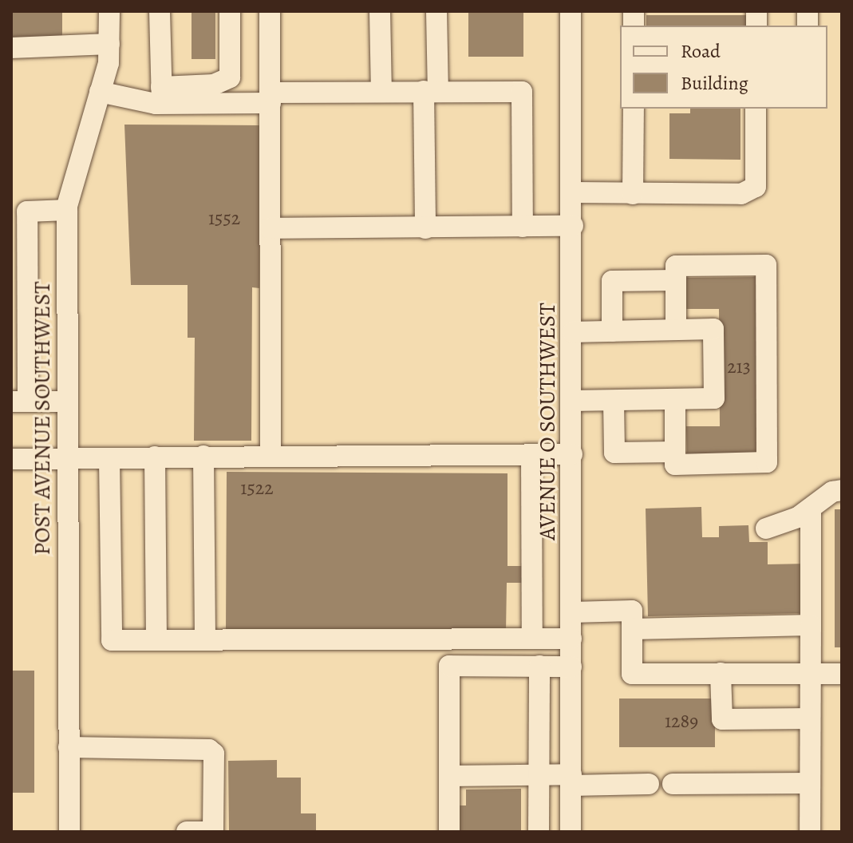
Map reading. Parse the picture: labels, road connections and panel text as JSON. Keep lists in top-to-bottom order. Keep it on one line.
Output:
{"streets":{"street":["POST AVENUE SOUTHWEST","AVENUE O SOUTHWEST"]},"house_numbers":["1552","213","1522","1289"],"legend":["Road","Building"]}
